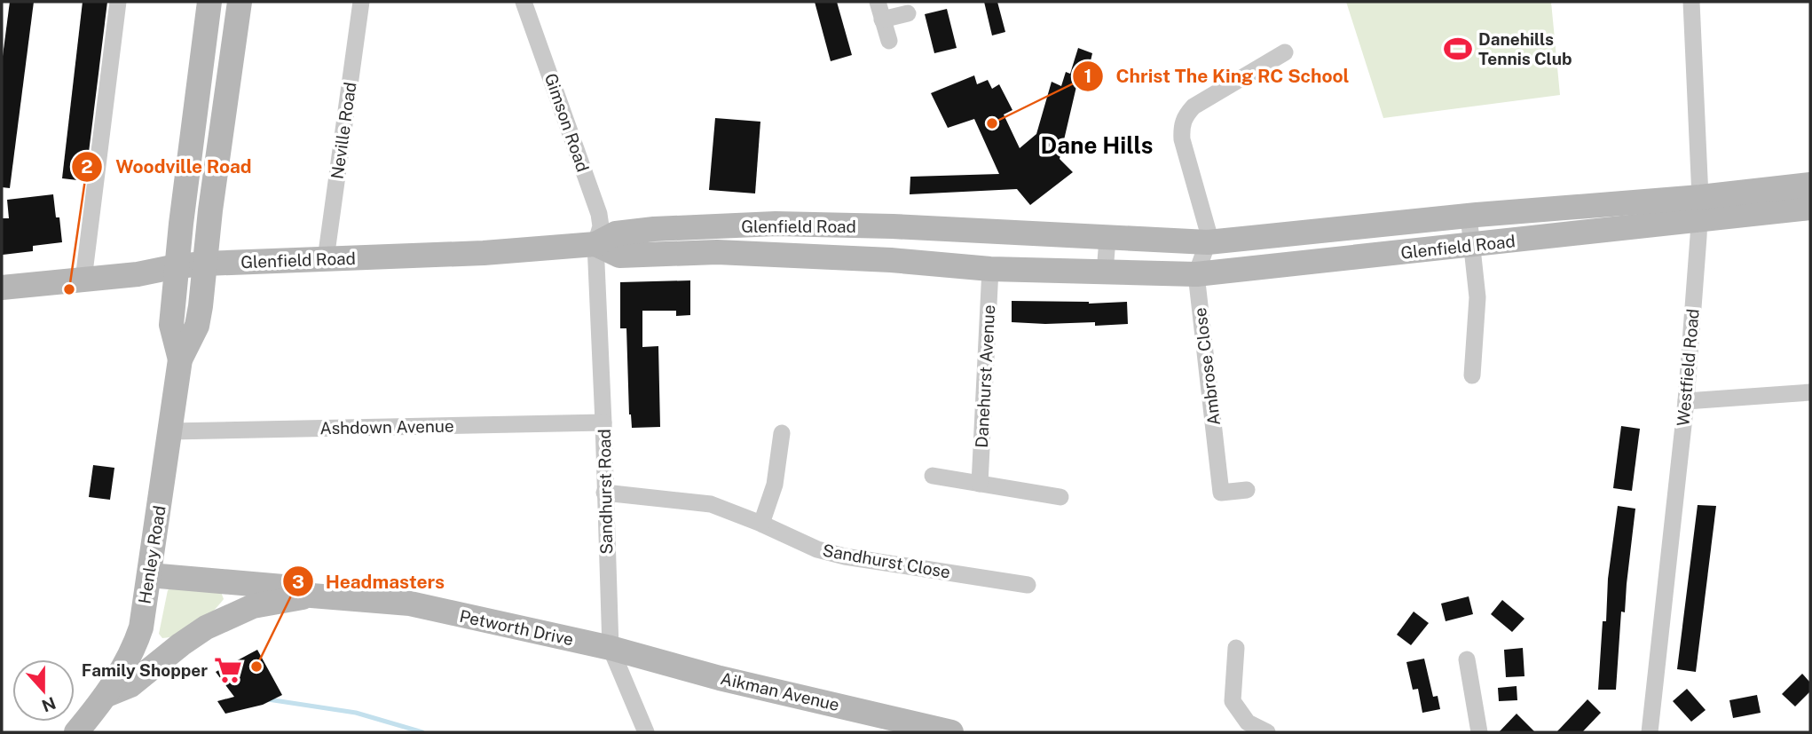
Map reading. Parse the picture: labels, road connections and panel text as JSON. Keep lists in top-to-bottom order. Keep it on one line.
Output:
{"streets":{"street":["Gimson Road","Neville Road","Glenfield Road","Ambrose Close","Westfield Road","Danehurst Avenue","Ashdown Avenue","Sandhurst Road","Henley Road","Sandhurst Close","Petworth Drive","Aikman Avenue"]},"crossings":[["Gimson Road","Glenfield Road"],["Gimson Road","Sandhurst Road"],["Neville Road","Glenfield Road"],["Glenfield Road","Ambrose Close"],["Glenfield Road","Westfield Road"],["Glenfield Road","Danehurst Avenue"],["Glenfield Road","Sandhurst Road"],["Glenfield Road","Henley Road"],["Ashdown Avenue","Sandhurst Road"],["Ashdown Avenue","Henley Road"],["Sandhurst Road","Sandhurst Close"],["Sandhurst Road","Petworth Drive"],["Sandhurst Road","Aikman Avenue"],["Henley Road","Petworth Drive"],["Petworth Drive","Aikman Avenue"]],"districts":["Dane Hills"],"places":{"sports":["Danehills Tennis Club"],"other":["Christ The King RC School","Woodville Road","Headmasters"],"supermarket":["Family Shopper"]},"north":"bottom"}
